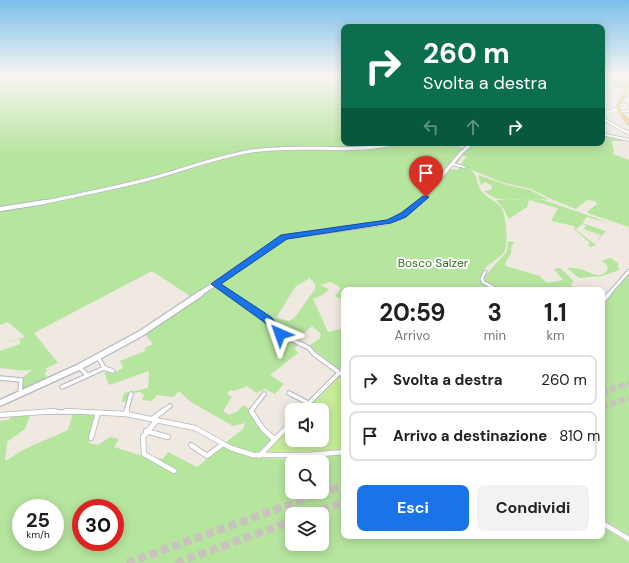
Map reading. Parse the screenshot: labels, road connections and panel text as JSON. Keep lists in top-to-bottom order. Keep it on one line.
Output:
{"parks":["Bosco Salzer"],"page":{"turn":["260 m","Svolta a destra"],"eta":["20:59","Arrivo","3","min","1.1","km"],"list":[{"name":"Svolta a destra","value":"260 m"},{"name":"Arrivo a destinazione","value":"810 m"}],"buttons":["Esci","Condividi"],"speed":"25 km/h","limit":"30"}}
